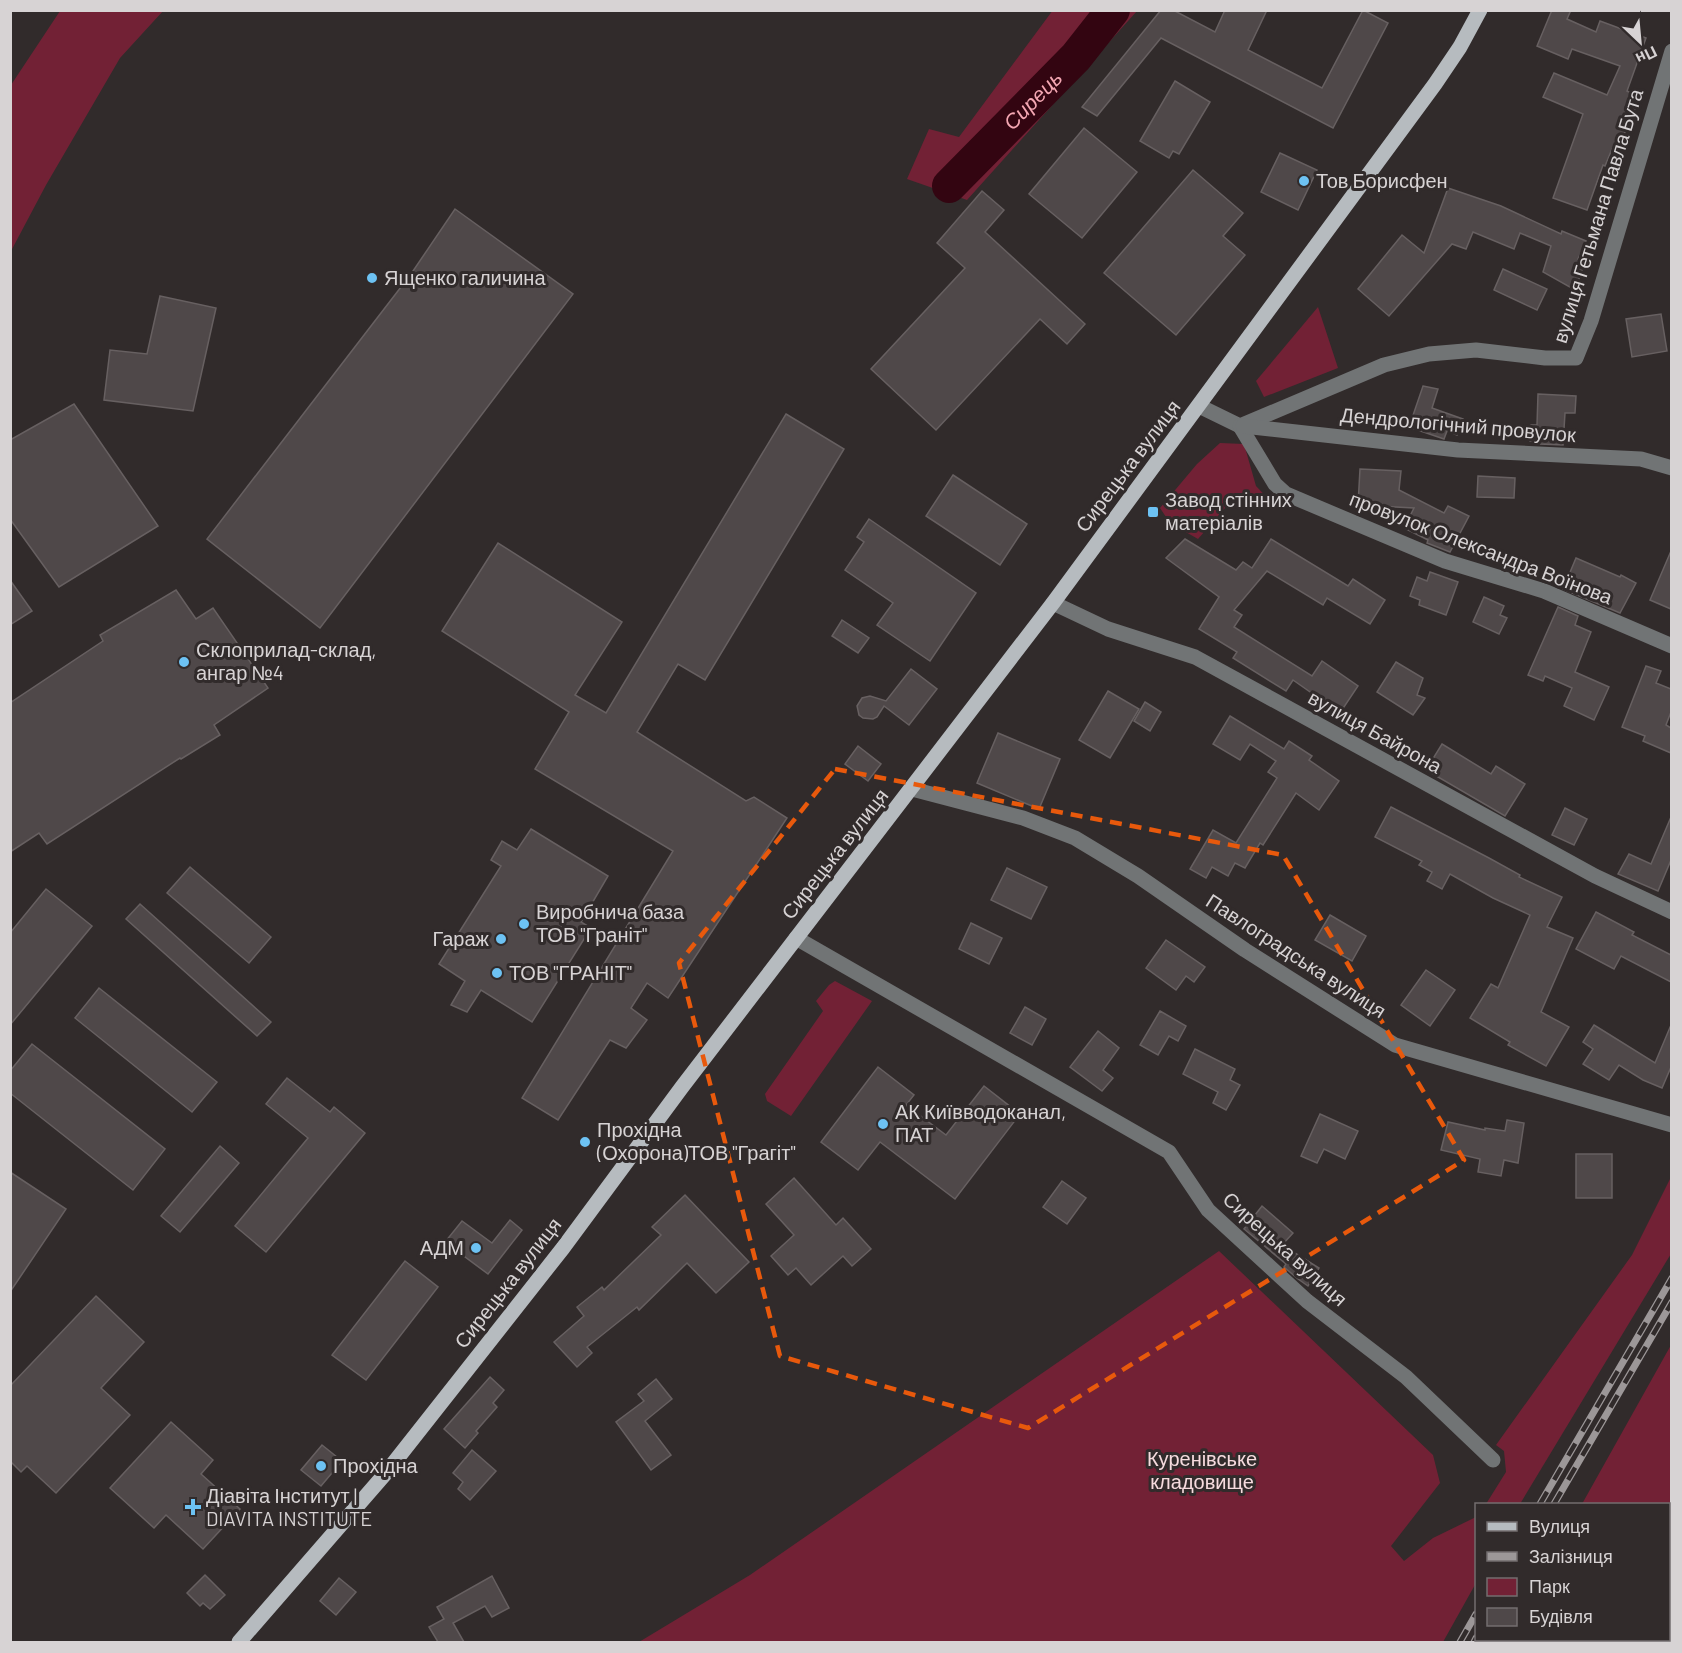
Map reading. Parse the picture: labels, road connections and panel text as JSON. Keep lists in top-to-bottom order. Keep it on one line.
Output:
{"streets":{"main road":["Сирецька вулиця"],"street":["вулиця Гетьмана Павла Бута","Дендрологічний провулок","провулок Олександра Воїнова","вулиця Байрона","Павлоградська вулиця"]},"crossings":[["вулиця Гетьмана Павла Бута","Дендрологічний провулок"],["вулиця Гетьмана Павла Бута","провулок Олександра Воїнова"],["Дендрологічний провулок","провулок Олександра Воїнова"],["Сирецька вулиця","вулиця Байрона"],["Сирецька вулиця","Павлоградська вулиця"]],"water":["Сирець"],"parks":["Куренівське кладовище"],"places":{"other":["Тов Борисфен","Ященко галичина","Склоприлад-склад, ангар №4","Виробнича база ТОВ \"Граніт\"","Гараж","ТОВ \"ГРАНІТ\"","АК Київводоканал, ПАТ","Прохідна (Охорона)ТОВ \"Грагіт\"","АДМ","Прохідна"],"transit":["Завод стінних матеріалів"],"health":["Діавіта Інститут | DIAVITA INSTITUTE"]},"legend":["Вулиця","Залізниця","Парк","Будівля"],"north":"bottom right"}
